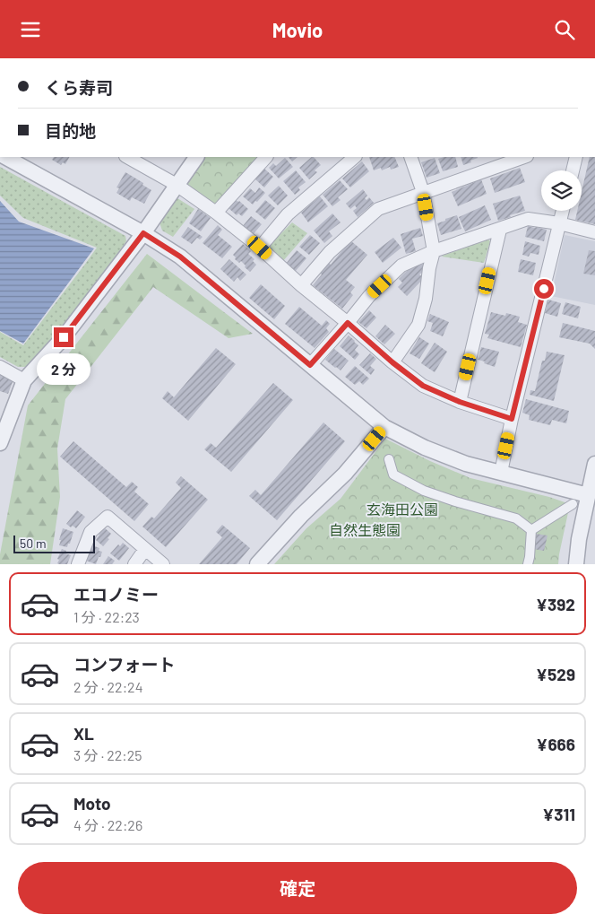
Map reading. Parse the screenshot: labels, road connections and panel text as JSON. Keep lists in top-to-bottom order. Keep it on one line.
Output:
{"parks":["玄海田公園","自然生態園"],"scale_bar":"50 m","page":{"header":"Movio","banner":["くら寿司","目的地"],"bubble":"2 分","scale":"50 m","list":[{"name":"エコノミー","note":"1 分 · 22:23","value":"¥392"},{"name":"コンフォート","note":"2 分 · 22:24","value":"¥529"},{"name":"XL","note":"3 分 · 22:25","value":"¥666"},{"name":"Moto","note":"4 分 · 22:26","value":"¥311"}],"buttons":"確定"}}
